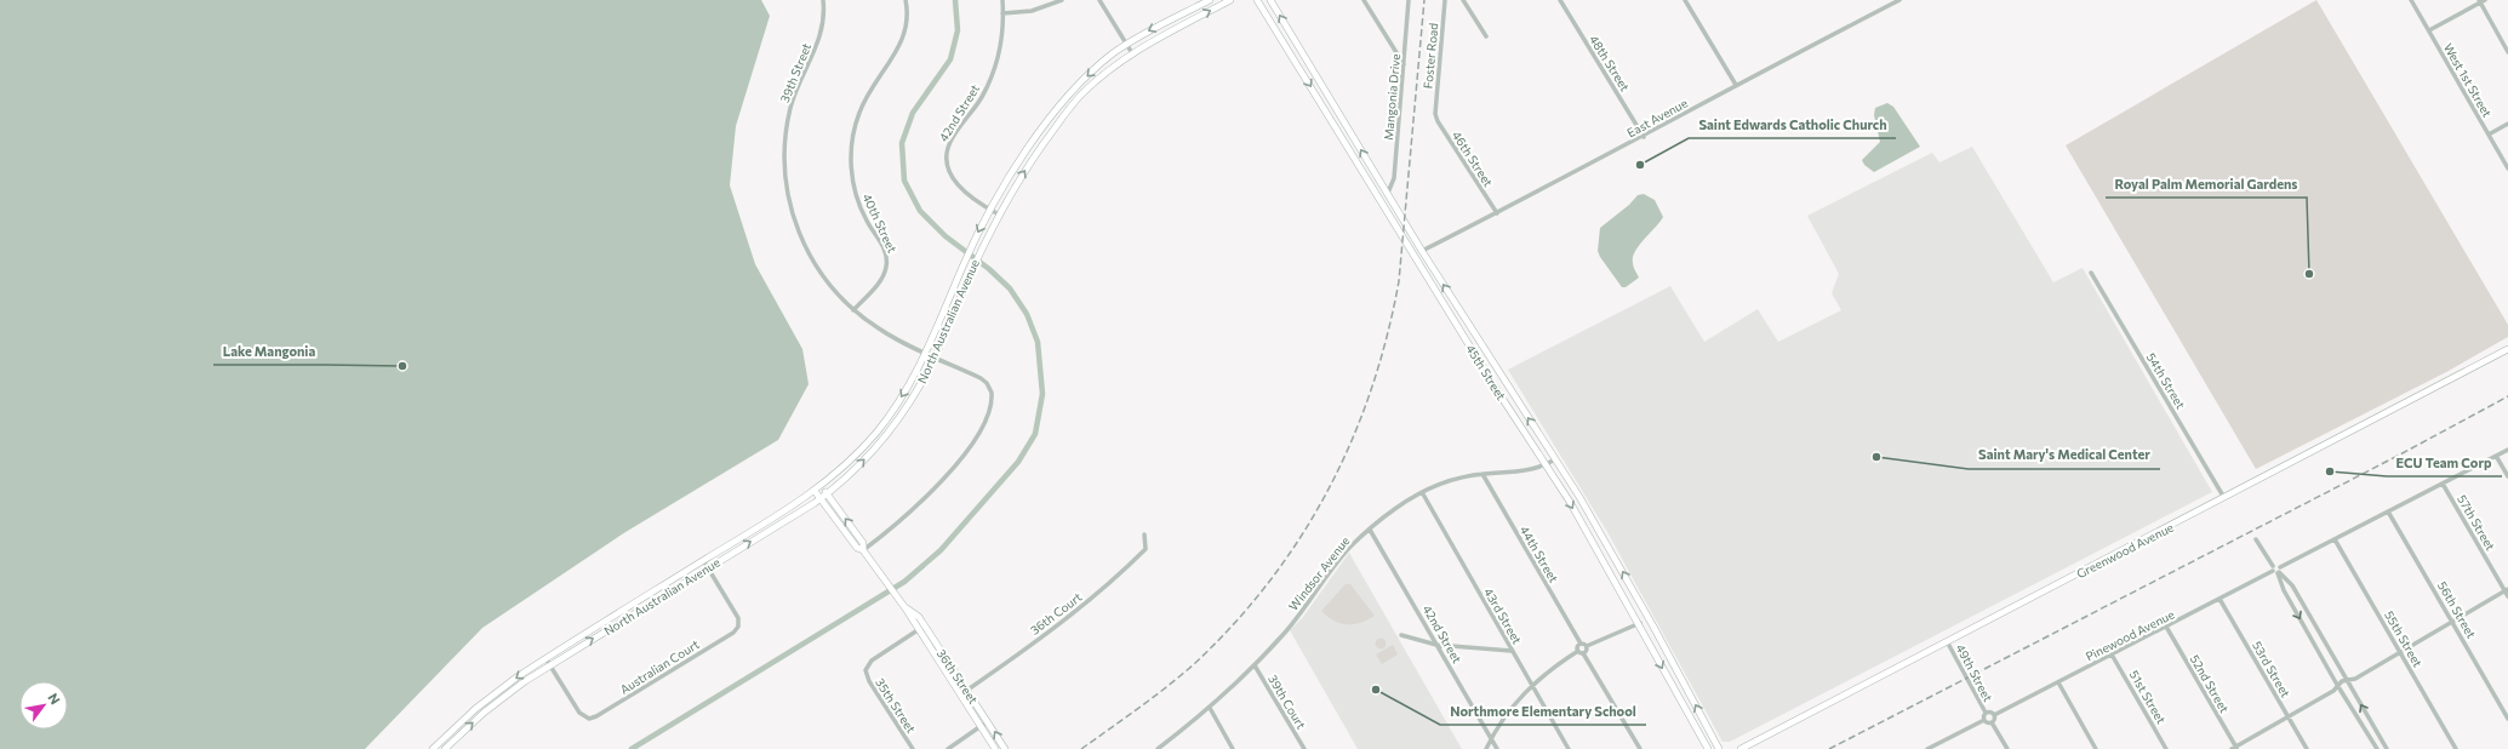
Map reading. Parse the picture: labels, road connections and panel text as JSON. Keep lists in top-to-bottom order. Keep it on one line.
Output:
{"streets":{"main road":["North Australian Avenue","45th Street","Greenwood Avenue","36th Street"],"street":["Foster Road","48th Street","39th Street","West 1st Street","Mangonia Drive","42nd Street","East Avenue","46th Street","40th Street","54th Street","57th Street","44th Street","Windsor Avenue","56th Street","36th Court","43rd Street","Pinewood Avenue","55th Street","Australian Court","53rd Street","49th Street","52nd Street","51st Street","39th Court","35th Street"]},"crossings":[["Foster Road","46th Street"],["48th Street","East Avenue"],["39th Street","40th Street"],["39th Street","North Australian Avenue"],["Mangonia Drive","45th Street"],["42nd Street","North Australian Avenue"],["42nd Street","Windsor Avenue"],["East Avenue","46th Street"],["East Avenue","45th Street"],["North Australian Avenue","Australian Court"],["North Australian Avenue","36th Street"],["45th Street","Windsor Avenue"],["54th Street","Greenwood Avenue"],["57th Street","Pinewood Avenue"],["Greenwood Avenue","49th Street"],["44th Street","Windsor Avenue"],["Windsor Avenue","43rd Street"],["Windsor Avenue","39th Court"],["56th Street","Pinewood Avenue"],["36th Court","36th Street"],["Pinewood Avenue","55th Street"],["Pinewood Avenue","53rd Street"],["Pinewood Avenue","49th Street"],["Pinewood Avenue","52nd Street"],["Pinewood Avenue","51st Street"],["36th Street","35th Street"]],"places":["Saint Edwards Catholic Church","Royal Palm Memorial Gardens","Lake Mangonia","Saint Mary's Medical Center","ECU Team Corp","Northmore Elementary School"],"north":"top right"}
